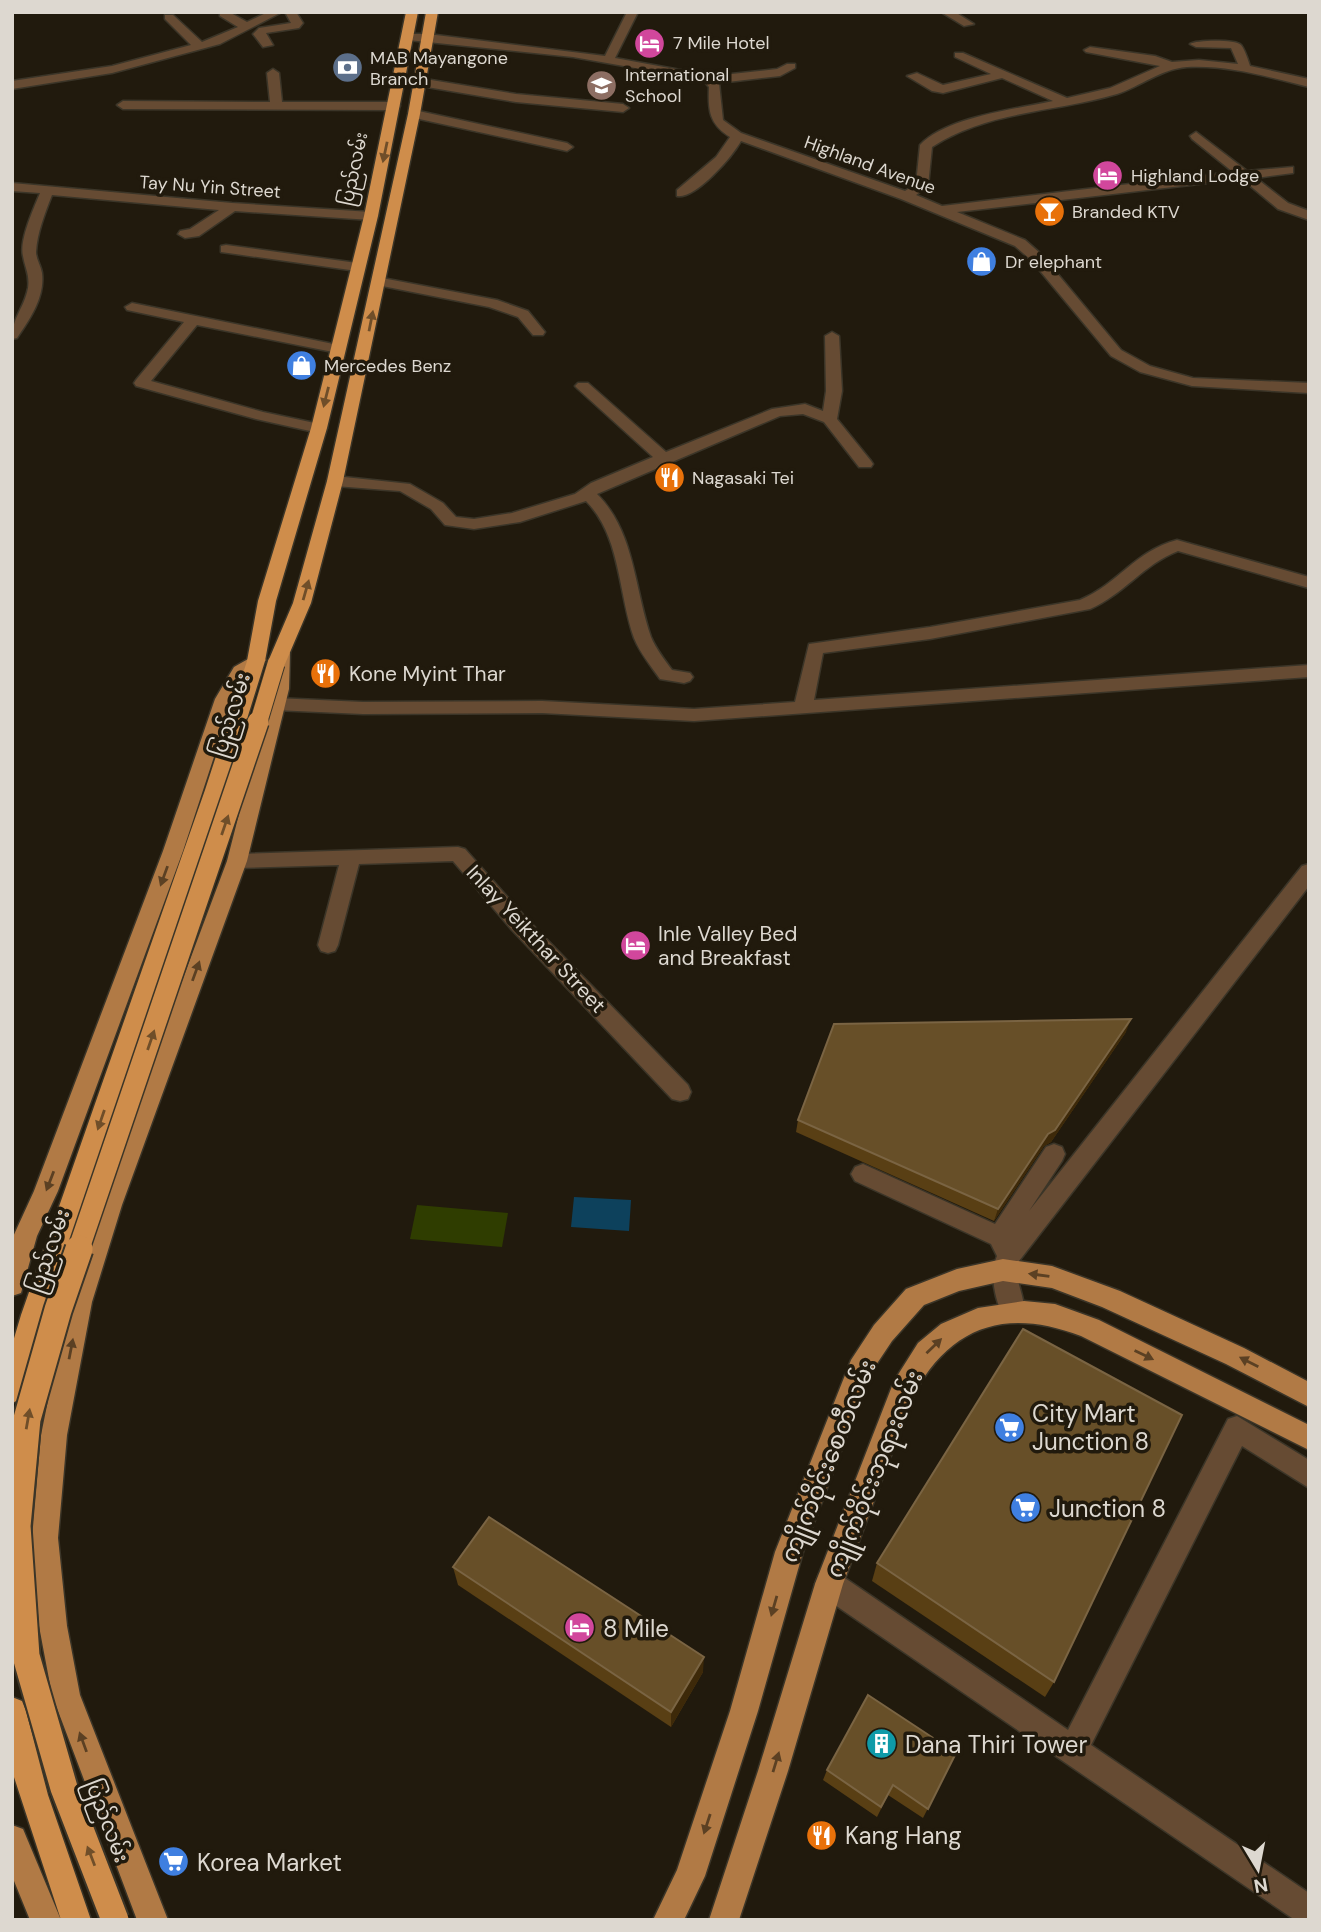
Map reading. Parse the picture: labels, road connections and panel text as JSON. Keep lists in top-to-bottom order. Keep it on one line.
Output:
{"streets":{"highway":["ပြည်လမ်း"],"main road":["ကျိုက်ဝိုင်းစေတီလမ်း","ကျိုက်ဝိုင်းဘုရားလမ်း"],"street":["Highland Avenue","Tay Nu Yin Street","Inlay Yeikthar Street"]},"crossings":[["ပြည်လမ်း","Tay Nu Yin Street"],["ပြည်လမ်း","Inlay Yeikthar Street"]],"places":{"hotel":["7 Mile Hotel","Highland Lodge","Inle Valley Bed and Breakfast","8 Mile"],"bank":["MAB Mayangone Branch"],"school or university":["International School"],"bar":["Branded KTV"],"shop":["Dr elephant","Mercedes Benz"],"restaurant":["Nagasaki Tei","Kone Myint Thar","Kang Hang"],"supermarket":["City Mart Junction 8","Junction 8","Korea Market"],"building":["Dana Thiri Tower"]},"north":"bottom"}
